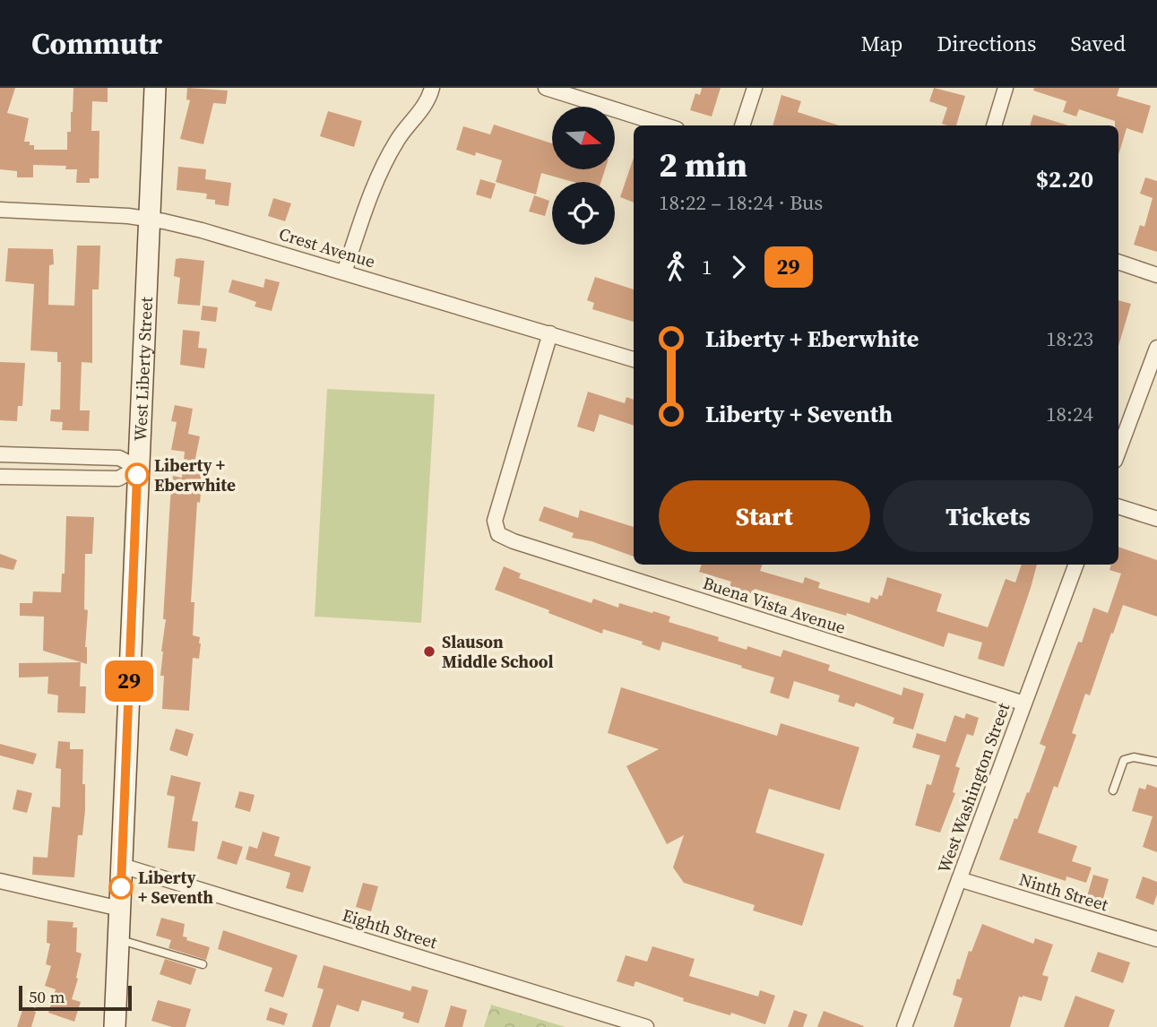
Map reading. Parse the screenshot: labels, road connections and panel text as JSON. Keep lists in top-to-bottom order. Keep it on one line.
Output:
{"streets":{"main road":["West Liberty Street"],"street":["Crest Avenue","Buena Vista Avenue","West Washington Street","Ninth Street","Eighth Street"]},"crossings":[["Crest Avenue","West Liberty Street"],["Crest Avenue","Buena Vista Avenue"],["West Liberty Street","Eighth Street"],["Buena Vista Avenue","West Washington Street"],["West Washington Street","Ninth Street"]],"places":["Liberty + Eberwhite","Slauson Middle School","Liberty + Seventh"],"lines":["bus line 29"],"scale_bar":"50 m","north":"right","page":{"header":"Commutr","nav":["Map","Directions","Saved"],"on_map":"29","heading":["2 min","18:22 – 18:24 · Bus","$2.20"],"legs":["1","29"],"list":[{"name":"Liberty + Eberwhite","value":"18:23"},{"name":"Liberty + Seventh","value":"18:24"}],"buttons":["Start","Tickets"],"scale":"50 m"}}
